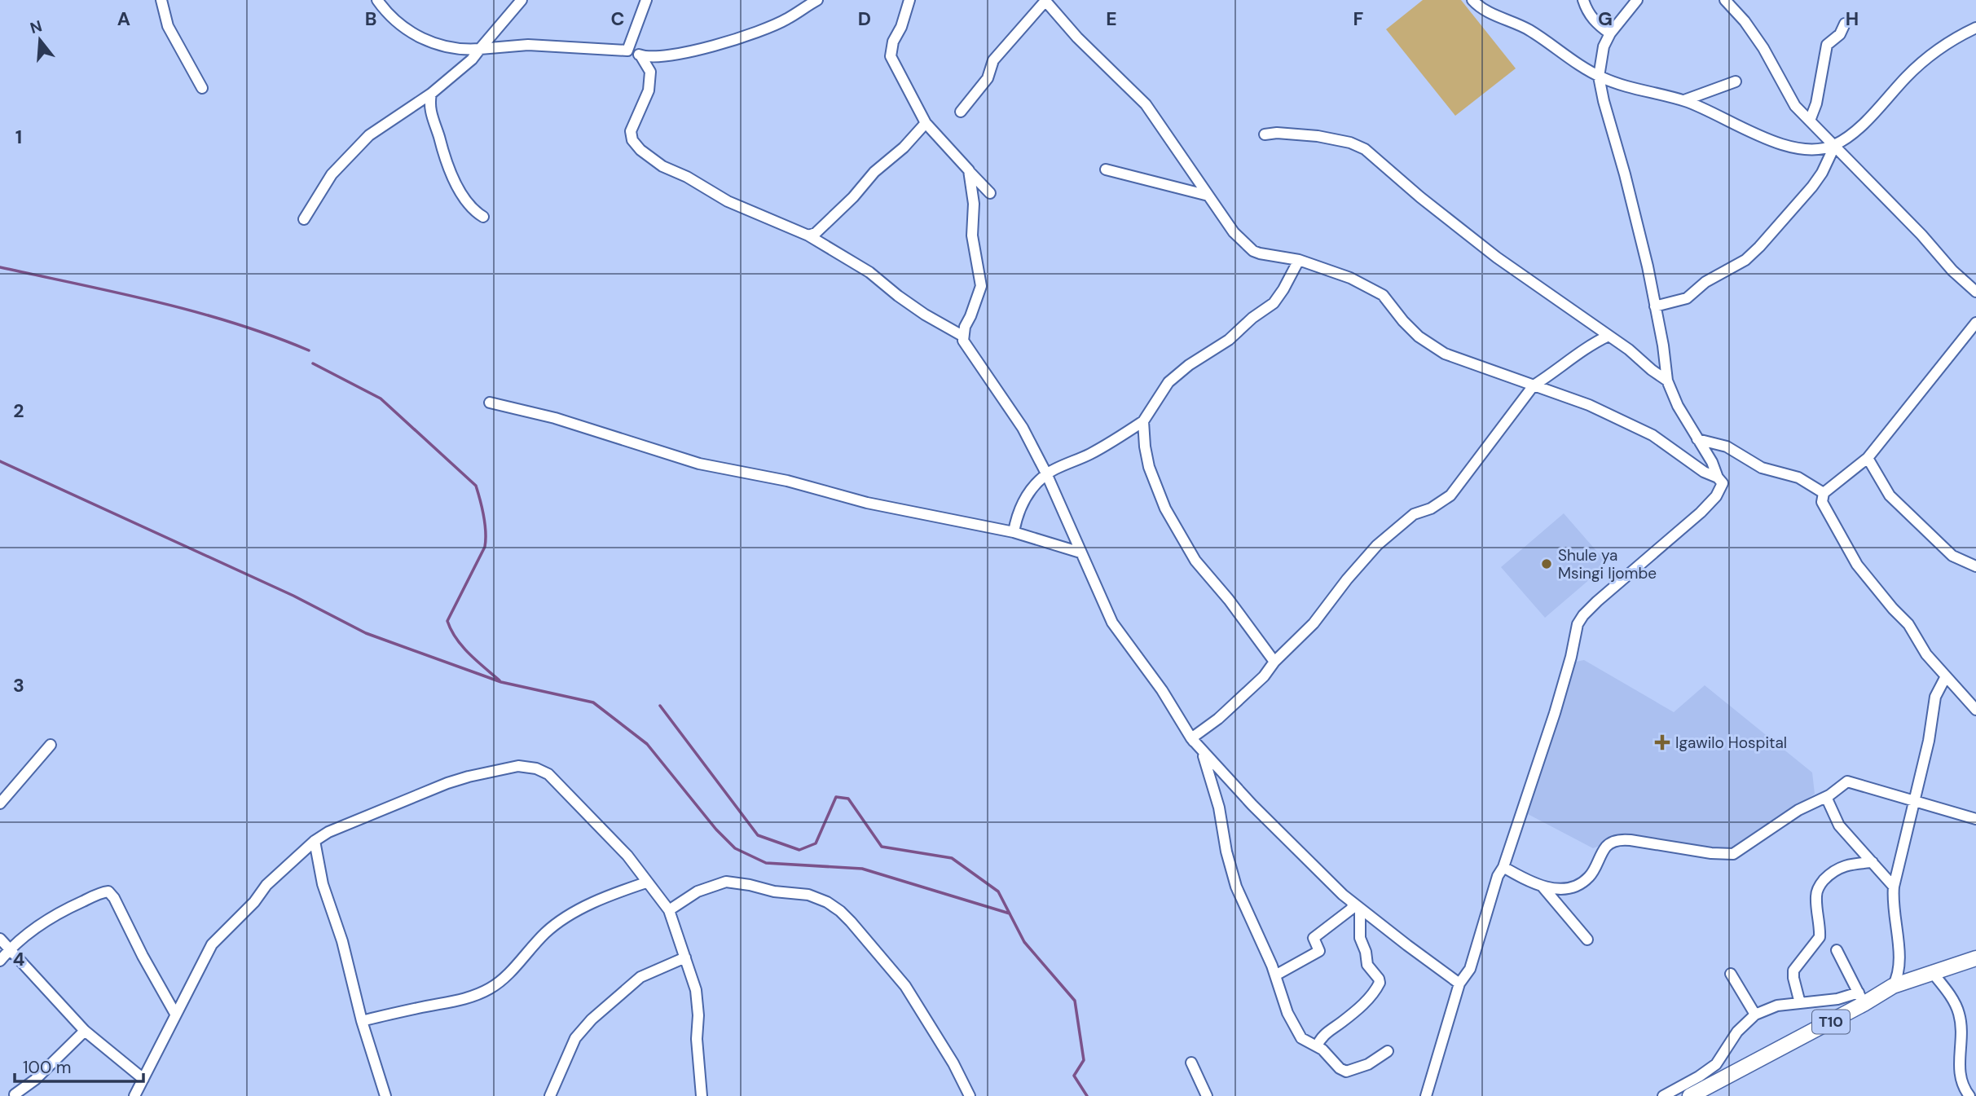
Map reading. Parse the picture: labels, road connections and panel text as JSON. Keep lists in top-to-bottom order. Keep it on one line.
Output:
{"streets":{"highway":["T10"]},"places":{"other":["Shule ya Msingi Ijombe"],"health":["Igawilo Hospital"]},"scale_bar":"100 m","north":"top","grid":{"columns":["A","B","C","D","E","F","G","H"],"rows":["1","2","3","4"]}}
